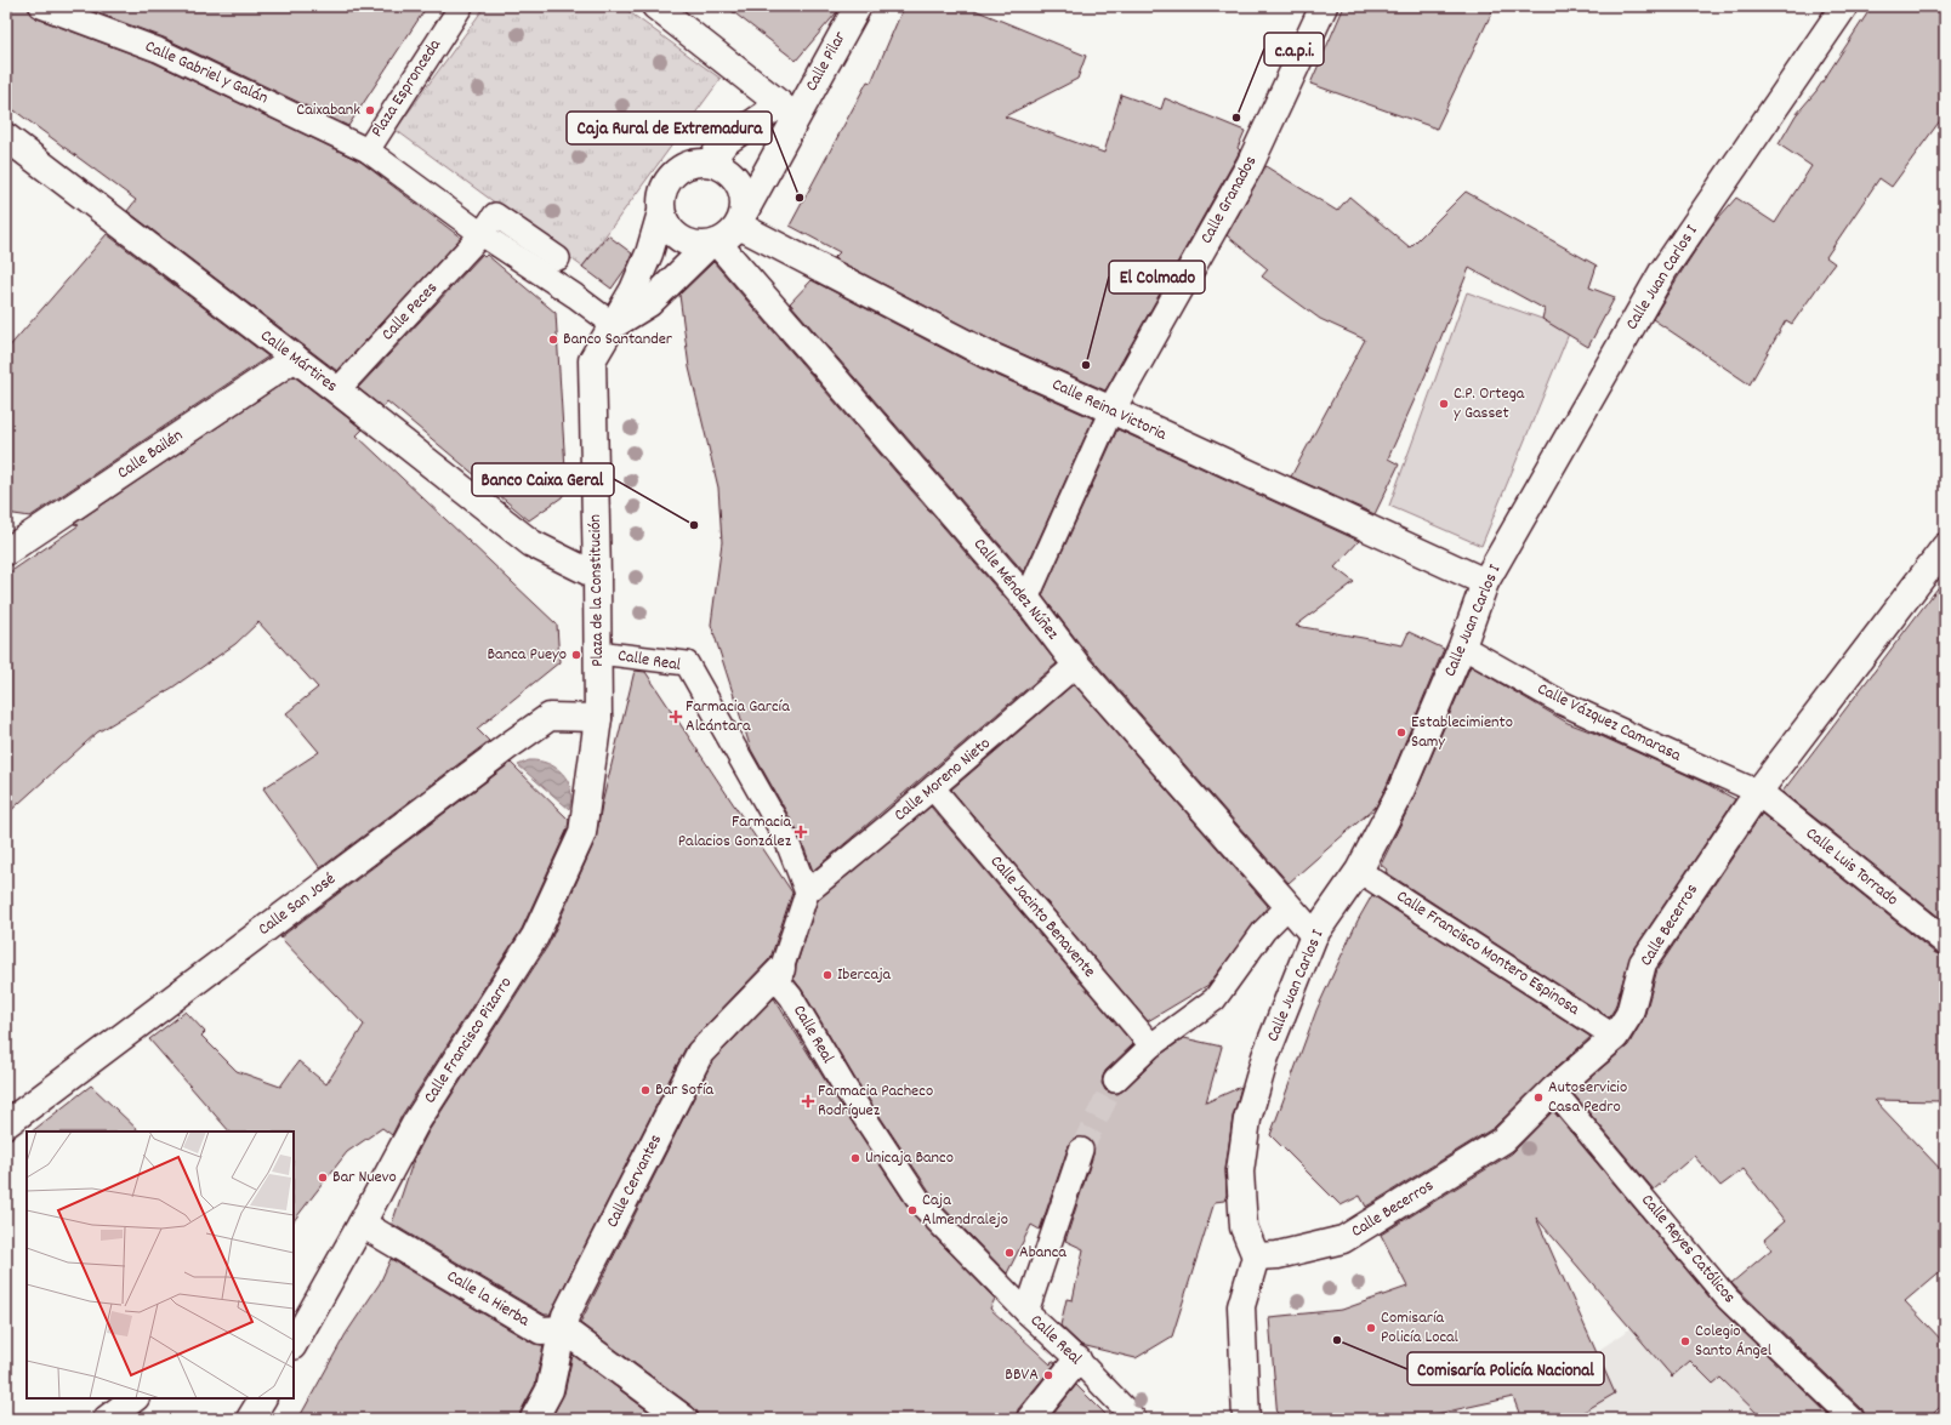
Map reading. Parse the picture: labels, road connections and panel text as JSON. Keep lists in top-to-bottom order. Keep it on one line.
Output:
{"streets":{"street":["Calle Pilar","Calle Gabriel y Galán","Plaza Espronceda","Calle Granados","Calle Juan Carlos I","Calle Peces","Calle Mártires","Calle Reina Victoria","Calle Bailén","Calle Méndez Núñez","Plaza de la Constitución","Calle Real","Calle Vázquez Camarasa","Calle Moreno Nieto","Calle Luis Torrado","Calle San José","Calle Jacinto Benavente","Calle Becerros","Calle Francisco Montero Espinosa","Calle Francisco Pizarro","Calle Cervantes","Calle Reyes Católicos","Calle la Hierba"]},"crossings":[["Calle Gabriel y Galán","Plaza Espronceda"],["Plaza Espronceda","Calle Peces"],["Plaza Espronceda","Plaza de la Constitución"],["Calle Granados","Calle Reina Victoria"],["Calle Granados","Calle Méndez Núñez"],["Calle Juan Carlos I","Calle Reina Victoria"],["Calle Juan Carlos I","Calle Méndez Núñez"],["Calle Juan Carlos I","Calle Vázquez Camarasa"],["Calle Juan Carlos I","Calle Becerros"],["Calle Juan Carlos I","Calle Francisco Montero Espinosa"],["Calle Peces","Calle Mártires"],["Calle Mártires","Calle Bailén"],["Calle Mártires","Plaza de la Constitución"],["Calle Reina Victoria","Calle Méndez Núñez"],["Calle Méndez Núñez","Calle Moreno Nieto"],["Plaza de la Constitución","Calle Real"],["Plaza de la Constitución","Calle San José"],["Plaza de la Constitución","Calle Francisco Pizarro"],["Calle Real","Calle Moreno Nieto"],["Calle Real","Calle Cervantes"],["Calle Vázquez Camarasa","Calle Luis Torrado"],["Calle Vázquez Camarasa","Calle Becerros"],["Calle Moreno Nieto","Calle Jacinto Benavente"],["Calle Luis Torrado","Calle Becerros"],["Calle San José","Calle Francisco Pizarro"],["Calle Becerros","Calle Francisco Montero Espinosa"],["Calle Becerros","Calle Reyes Católicos"],["Calle Francisco Pizarro","Calle la Hierba"],["Calle Cervantes","Calle la Hierba"]],"places":{"other":["Caixabank","c.a.p.i.","Caja Rural de Extremadura","Banco Santander","El Colmado","C.P. Ortega y Gasset","Banco Caixa Geral","Banca Pueyo","Establecimiento Samy","Ibercaja","Bar Sofía","Autoservicio Casa Pedro","Unicaja Banco","Bar Nuevo","Caja Almendralejo","Abanca","Comisaría Policía Local","Comisaría Policía Nacional","Colegio Santo Ángel","BBVA"],"health":["Farmacia García Alcántara","Farmacia Palacios González","Farmacia Pacheco Rodríguez"]}}
